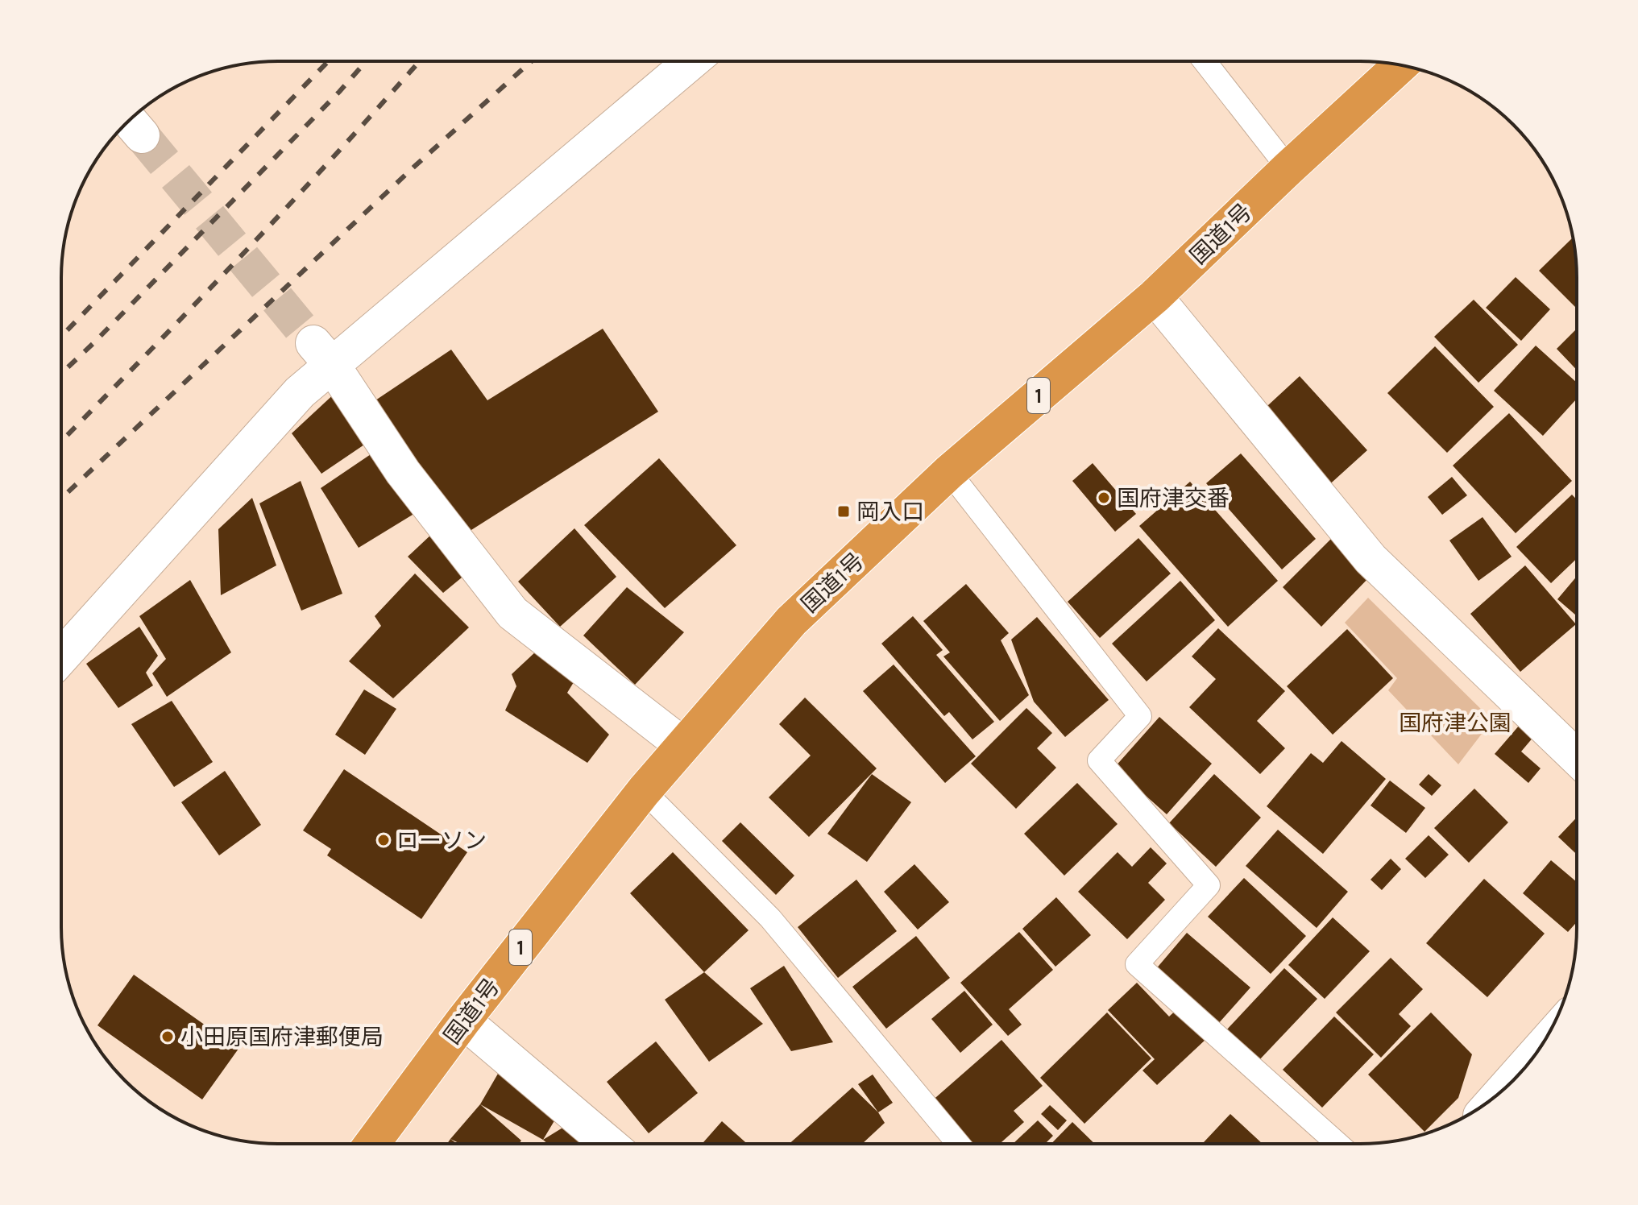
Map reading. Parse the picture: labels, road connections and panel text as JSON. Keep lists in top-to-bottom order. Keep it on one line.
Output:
{"streets":{"highway":["国道1号","1"]},"parks":["国府津公園"],"places":{"other":["国府津交番","ローソン","小田原国府津郵便局"],"transit":["岡入口"]}}
